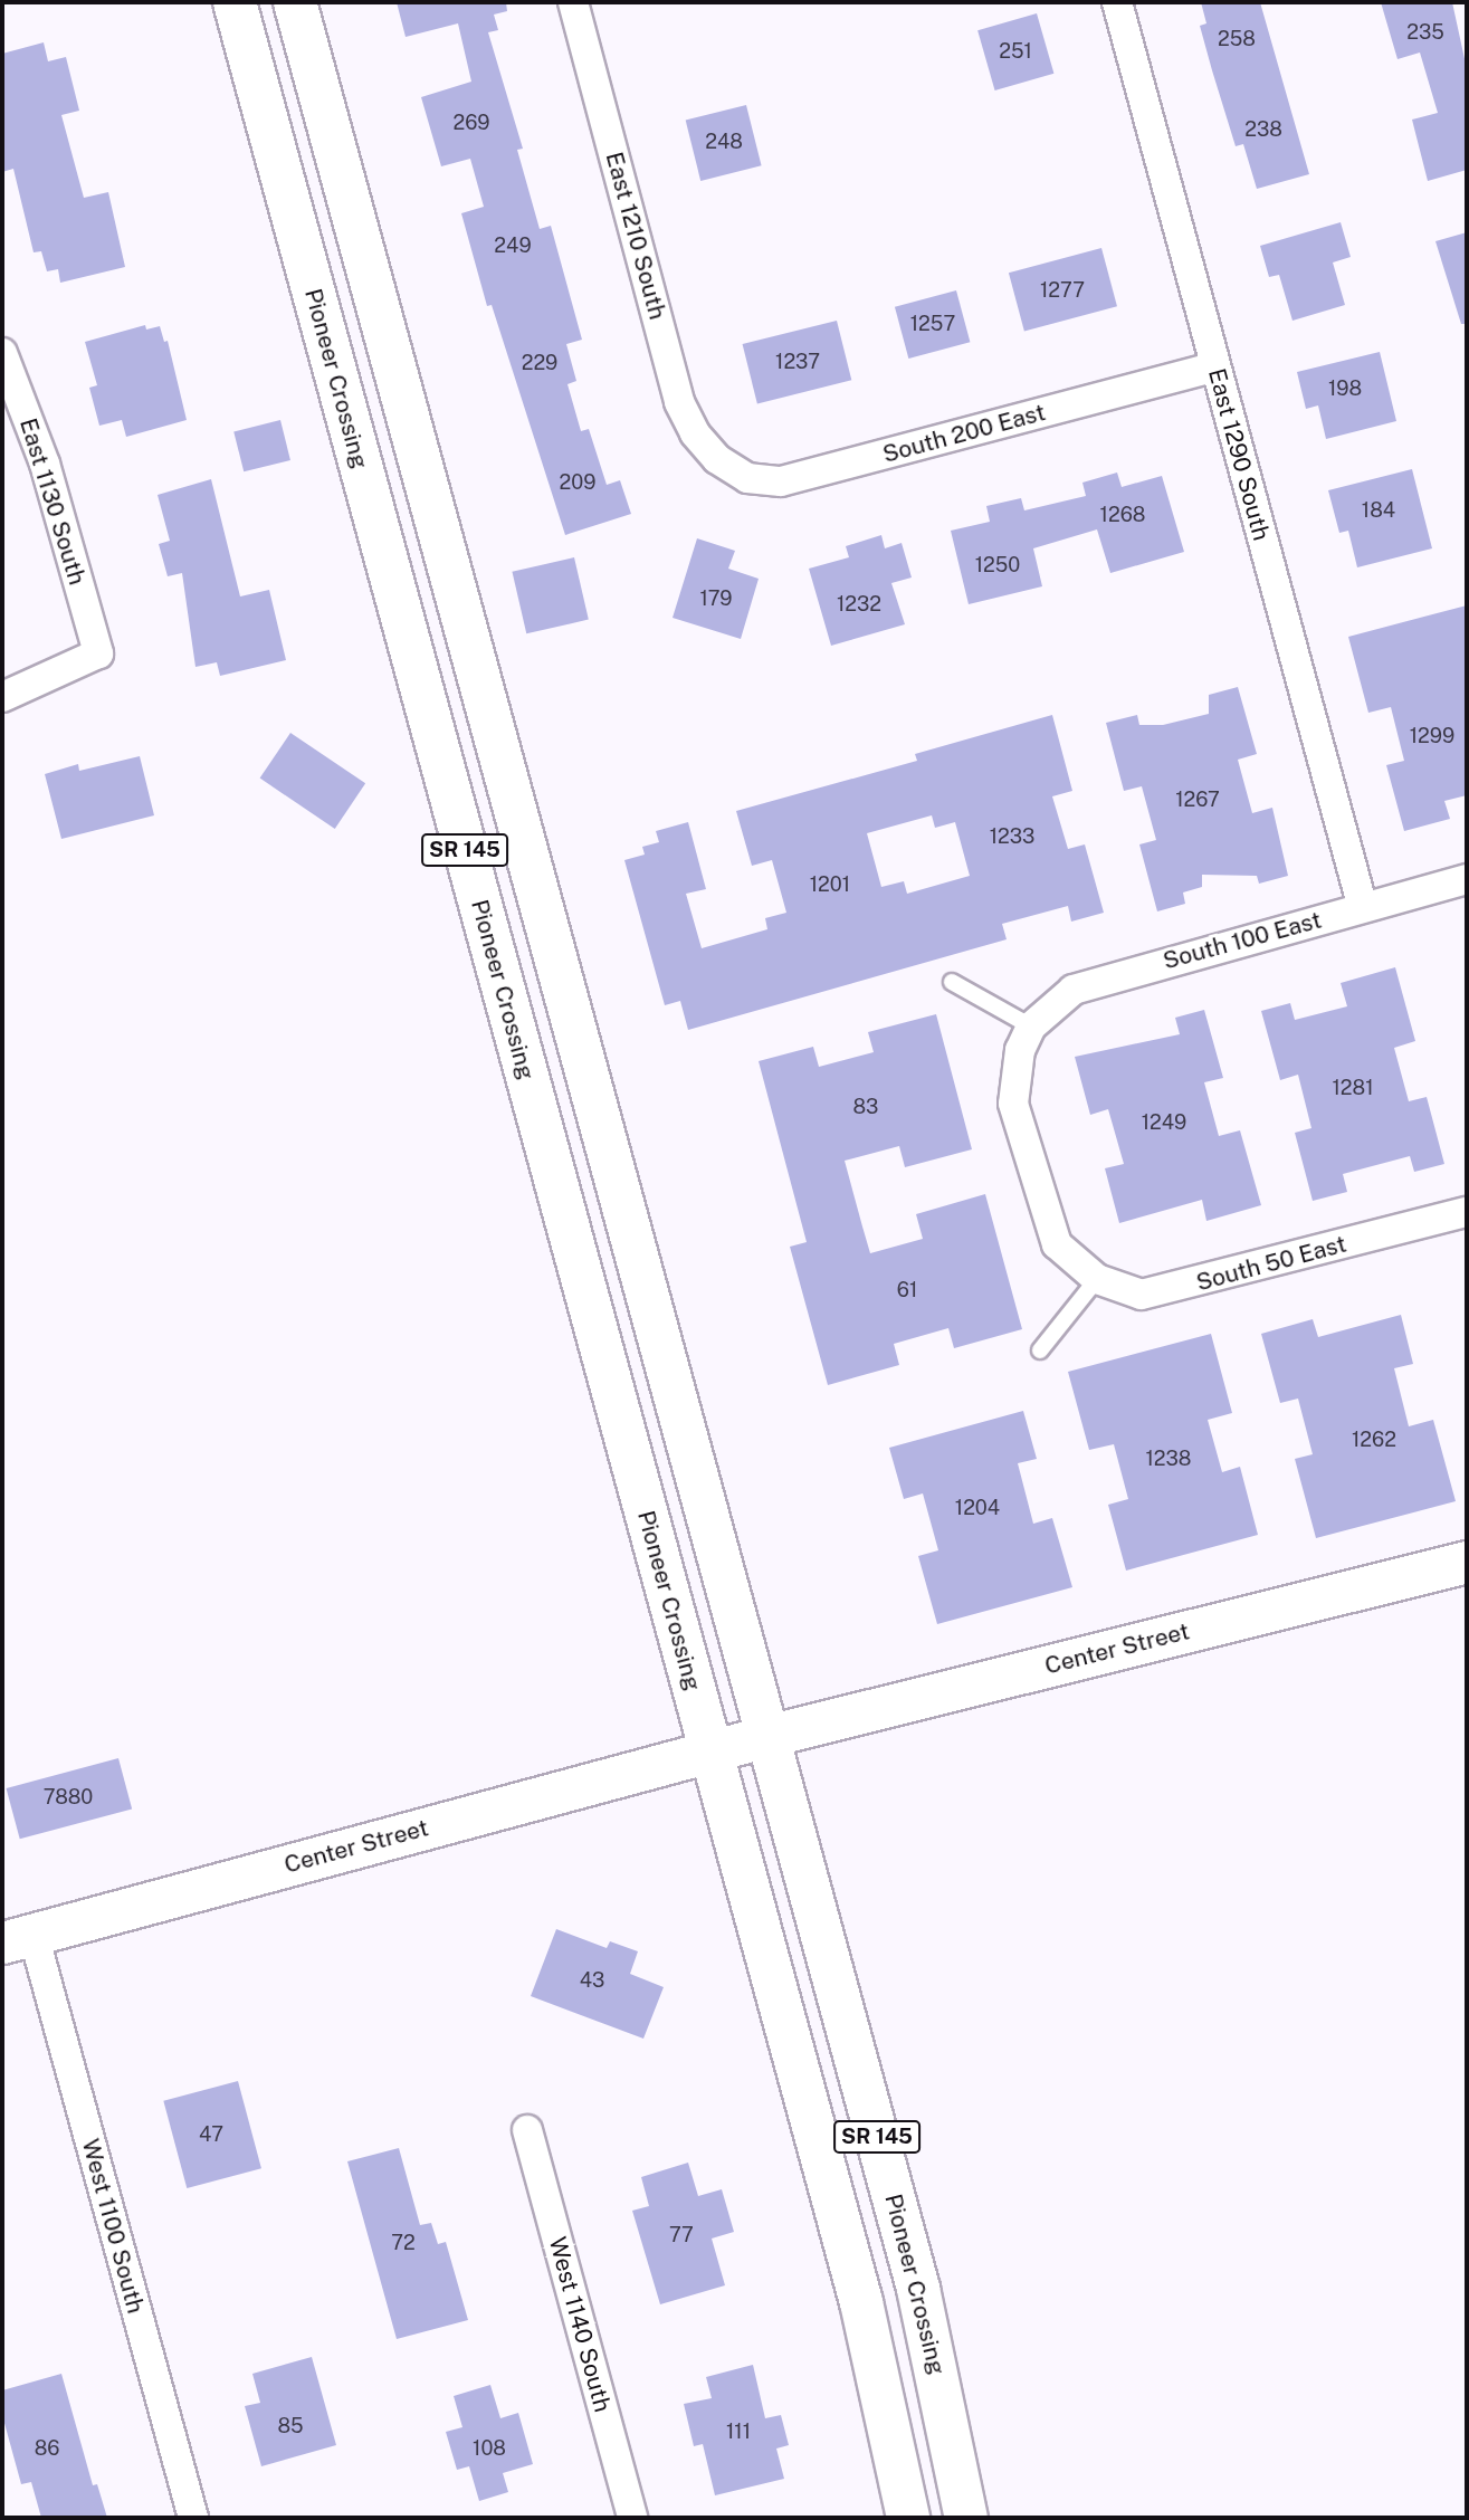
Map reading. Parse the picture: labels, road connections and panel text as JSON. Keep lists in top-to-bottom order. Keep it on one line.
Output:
{"streets":{"highway":["Pioneer Crossing","SR 145"],"street":["East 1210 South","South 200 East","East 1290 South","East 1130 South","South 100 East","South 50 East","Center Street","West 1100 South","West 1140 South"]},"crossings":[["East 1210 South","South 200 East"],["Pioneer Crossing","SR 145"],["Pioneer Crossing","Center Street"],["South 200 East","East 1290 South"],["East 1290 South","South 100 East"],["SR 145","Center Street"],["Center Street","West 1100 South"]],"house_numbers":["235","258","251","269","238","248","249","1277","1257","1237","229","198","209","184","1268","1250","179","1232","1299","1267","1233","1201","1281","83","1249","61","1262","1238","1204","7880","43","47","77","72","85","111","86","108"]}
